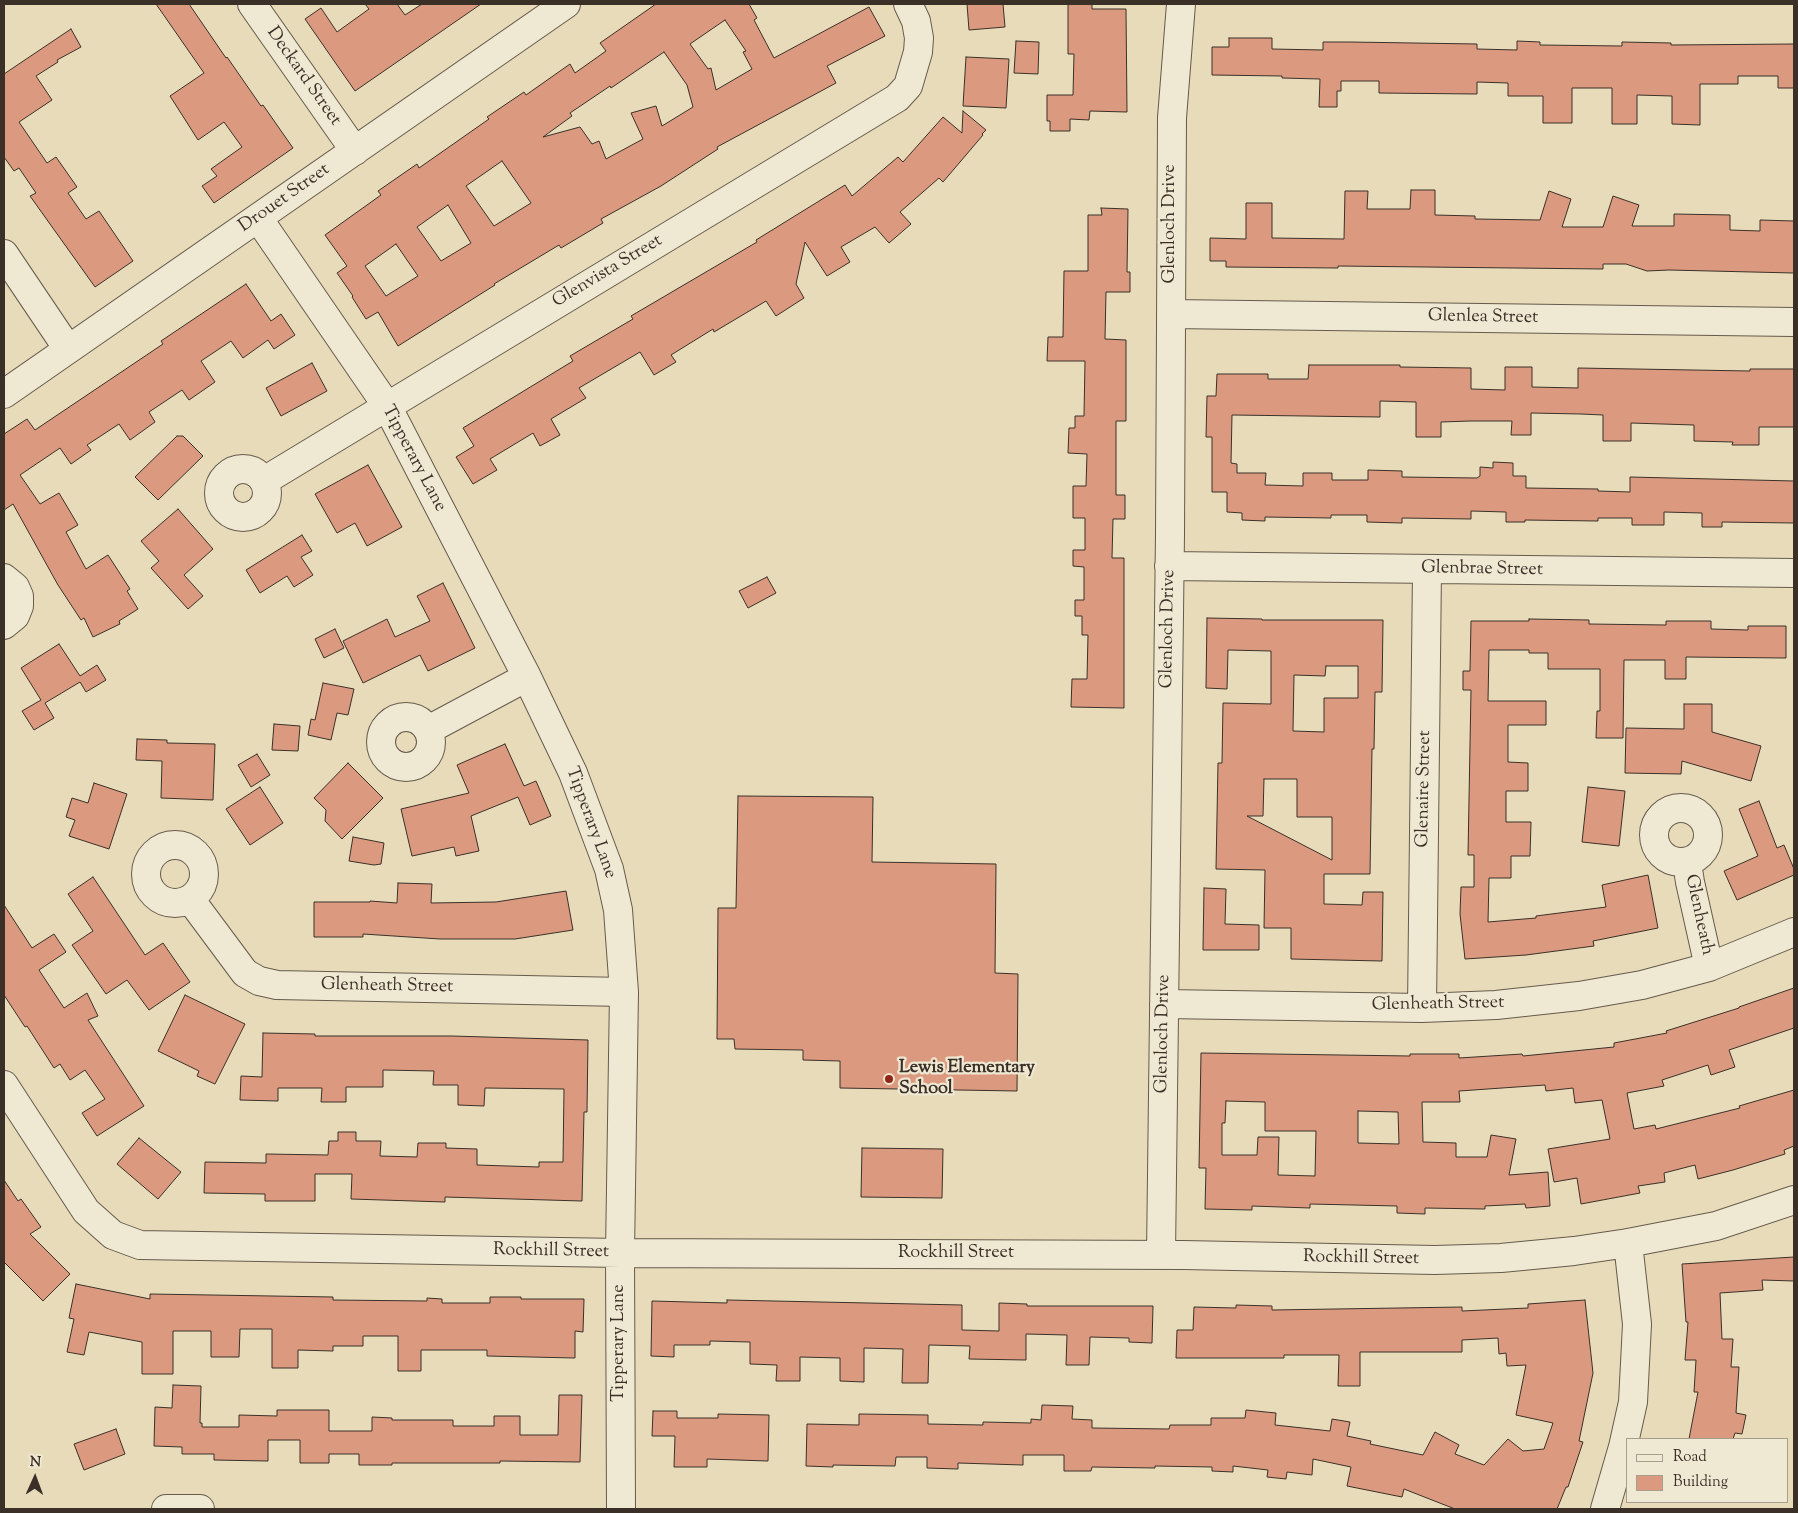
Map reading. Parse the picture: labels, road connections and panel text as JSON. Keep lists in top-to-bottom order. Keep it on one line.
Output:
{"streets":{"street":["Deckard Street","Drouet Street","Glenloch Drive","Glenvista Street","Glenlea Street","Tipperary Lane","Glenbrae Street","Glenaire Street","Glenheath","Glenheath Street","Rockhill Street"]},"crossings":[["Deckard Street","Drouet Street"],["Drouet Street","Tipperary Lane"],["Glenloch Drive","Glenlea Street"],["Glenloch Drive","Glenbrae Street"],["Glenloch Drive","Glenheath Street"],["Glenloch Drive","Rockhill Street"],["Glenvista Street","Tipperary Lane"],["Tipperary Lane","Glenheath Street"],["Tipperary Lane","Rockhill Street"],["Glenbrae Street","Glenaire Street"],["Glenaire Street","Glenheath Street"],["Glenheath","Glenheath Street"]],"places":["Lewis Elementary School"],"legend":["Road","Building"],"north":"top"}
